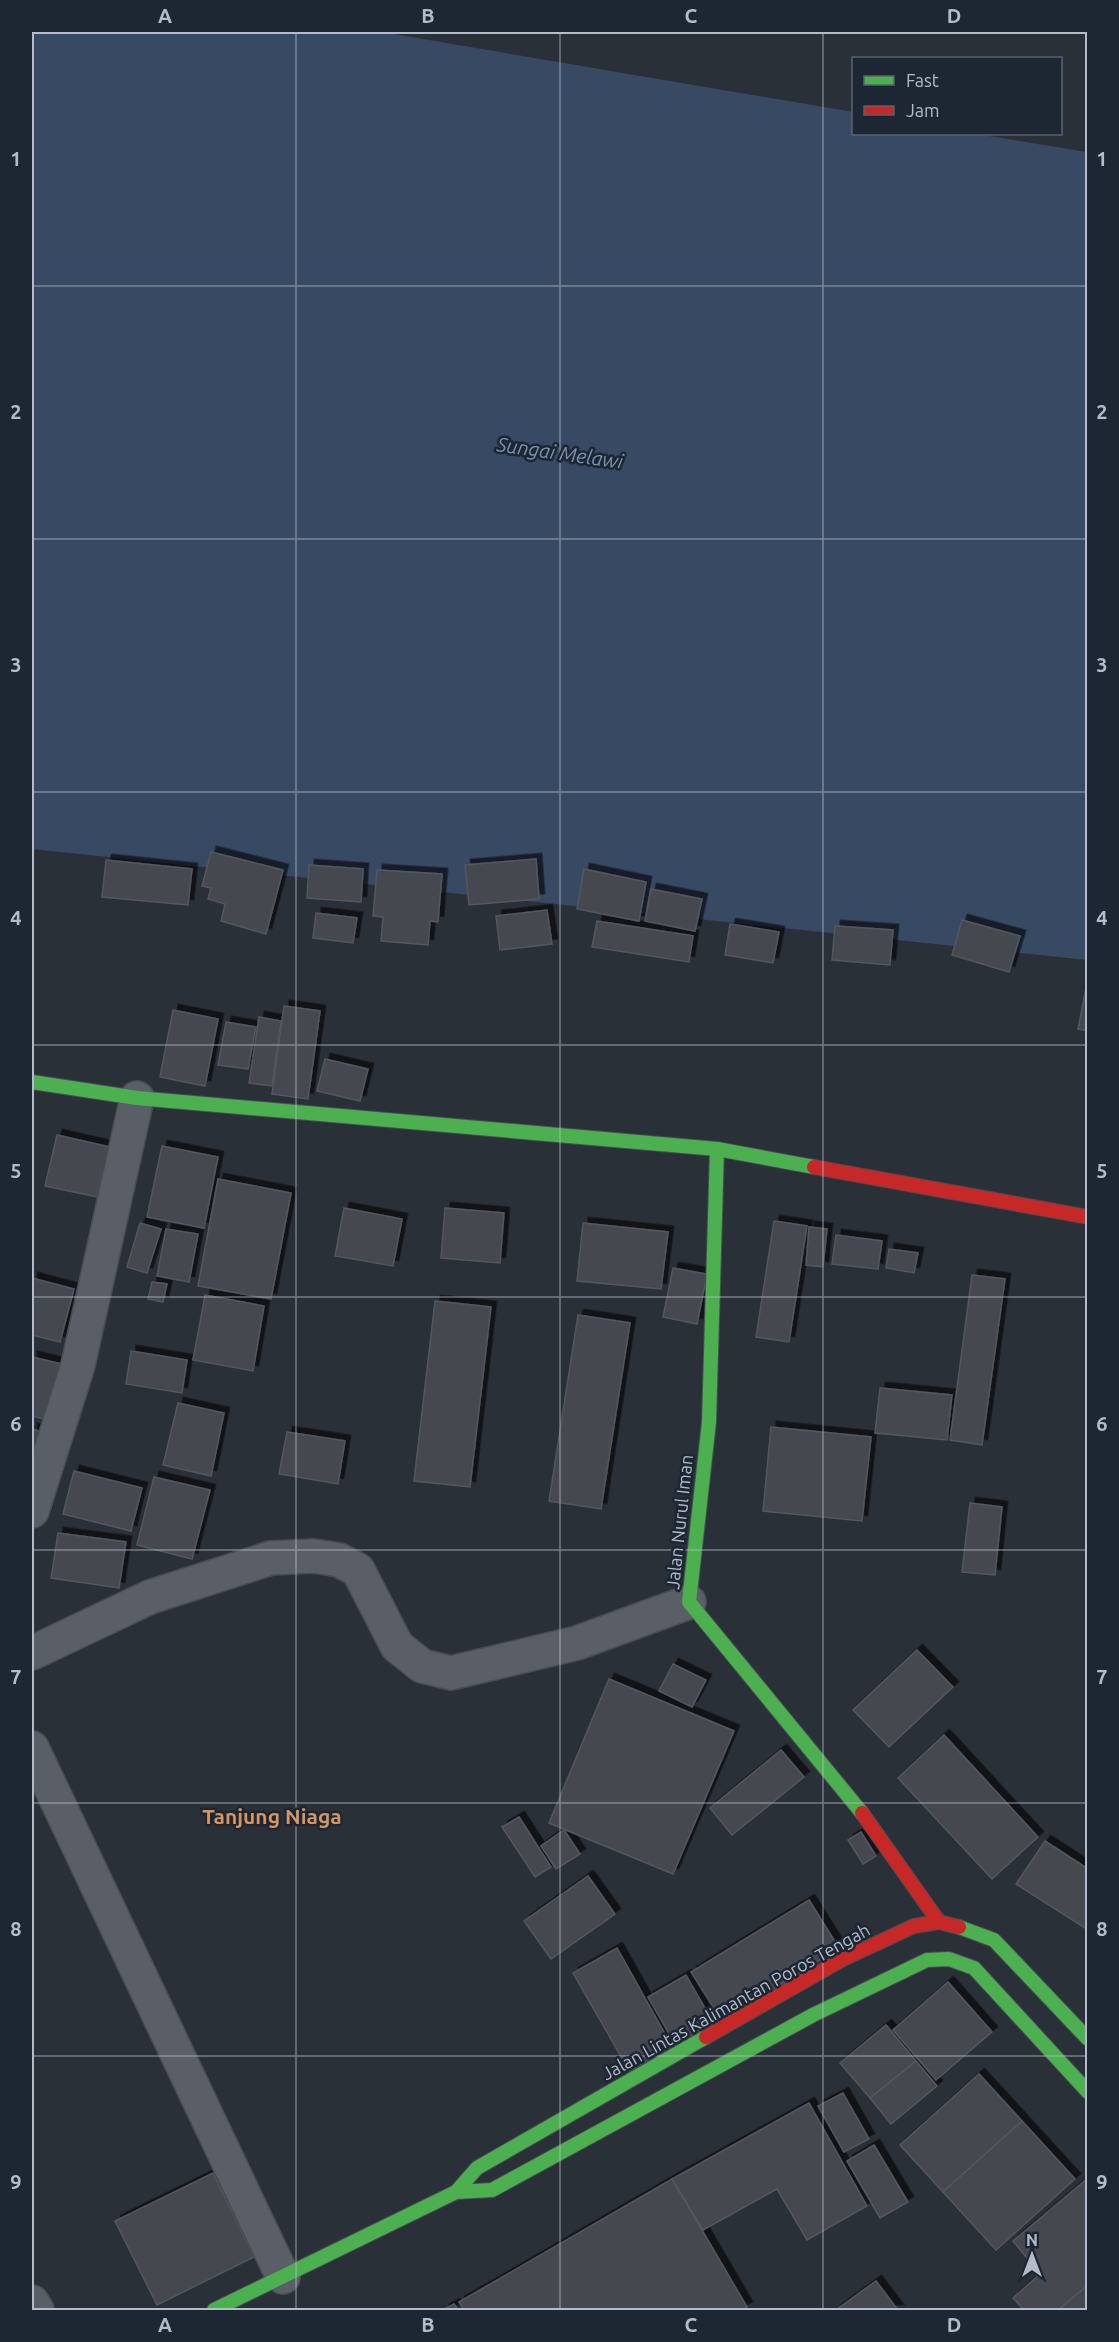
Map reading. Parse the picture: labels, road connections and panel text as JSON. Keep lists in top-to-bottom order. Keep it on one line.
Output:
{"streets":{"street":["Jalan Nurul Iman","Jalan Lintas Kalimantan Poros Tengah"]},"crossings":[["Jalan Nurul Iman","Jalan Lintas Kalimantan Poros Tengah"]],"districts":["Tanjung Niaga"],"water":["Sungai Melawi"],"legend":["Fast","Jam"],"north":"top","grid":{"columns":["A","B","C","D"],"rows":["1","2","3","4","5","6","7","8","9"]}}
